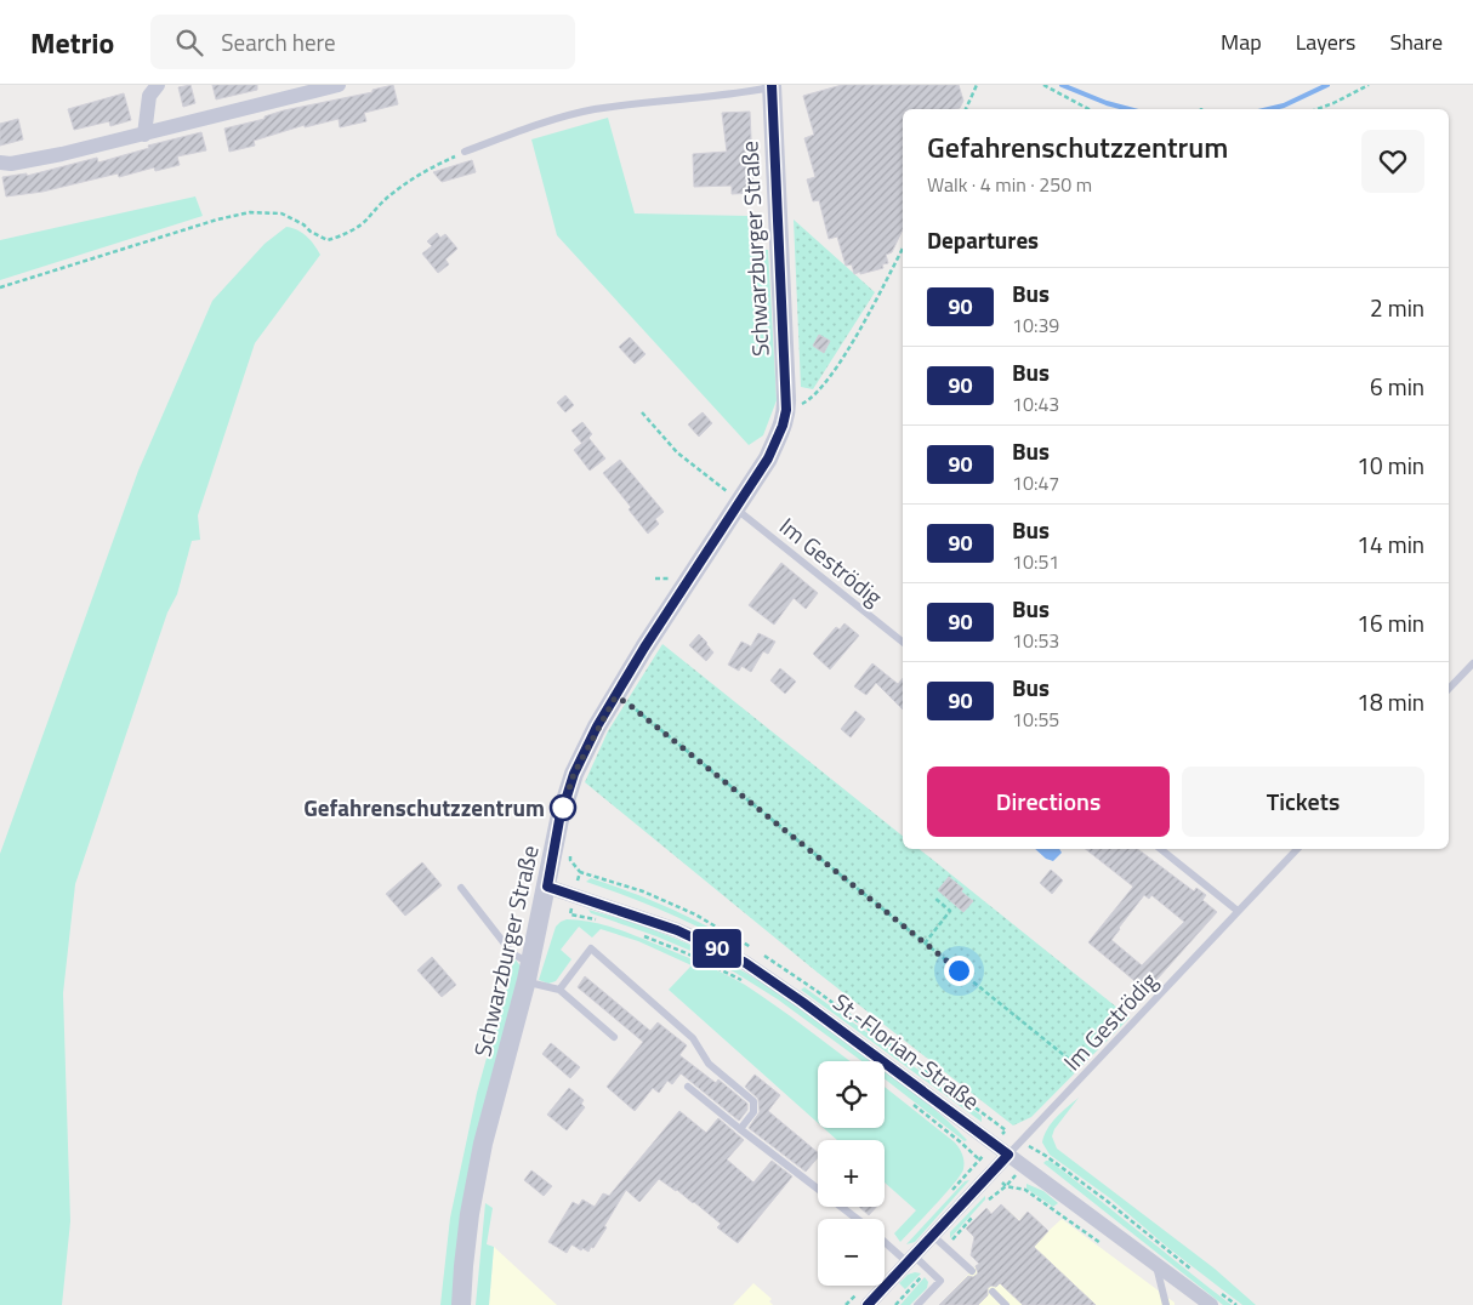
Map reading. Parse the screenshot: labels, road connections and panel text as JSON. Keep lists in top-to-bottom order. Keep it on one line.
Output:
{"streets":{"street":["Schwarzburger Straße","St.-Florian-Straße"],"lane":["Im Geströdig"]},"crossings":[["Schwarzburger Straße","Im Geströdig"],["Schwarzburger Straße","St.-Florian-Straße"],["Im Geströdig","St.-Florian-Straße"]],"places":["Gefahrenschutzzentrum"],"lines":["bus line 90"],"page":{"header":"Metrio","search":"Search here","nav":["Map","Layers","Share"],"on_map":"90","heading":[["Gefahrenschutzzentrum","Walk · 4 min · 250 m"],"Departures"],"list":[{"mark":"90","name":"Bus","note":"10:39","value":"2 min"},{"mark":"90","name":"Bus","note":"10:43","value":"6 min"},{"mark":"90","name":"Bus","note":"10:47","value":"10 min"},{"mark":"90","name":"Bus","note":"10:51","value":"14 min"},{"mark":"90","name":"Bus","note":"10:53","value":"16 min"},{"mark":"90","name":"Bus","note":"10:55","value":"18 min"}],"buttons":["Directions","Tickets"],"map_buttons":["+","−"]}}
